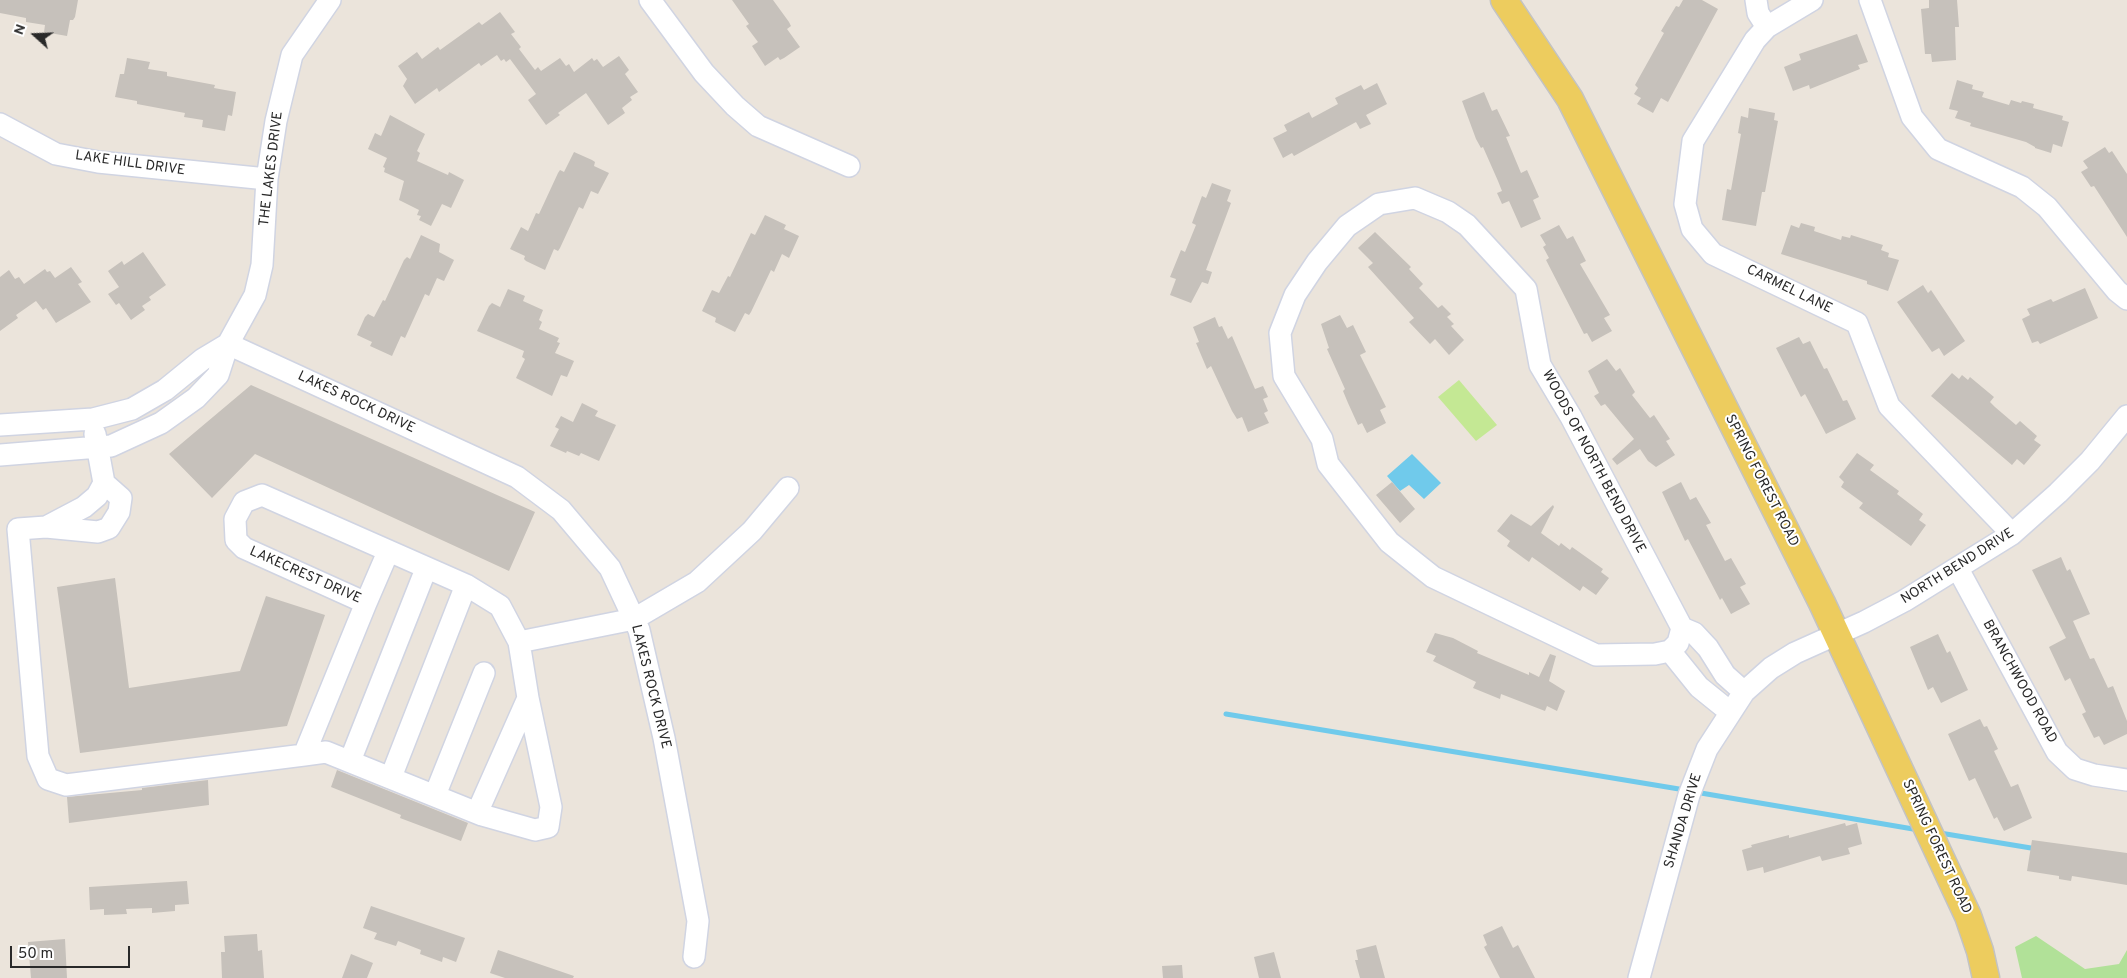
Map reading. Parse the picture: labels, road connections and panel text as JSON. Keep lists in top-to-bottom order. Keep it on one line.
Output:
{"streets":{"main road":["SPRING FOREST ROAD"],"street":["LAKE HILL DRIVE","THE LAKES DRIVE","CARMEL LANE","LAKES ROCK DRIVE","WOODS OF NORTH BEND DRIVE","NORTH BEND DRIVE","LAKECREST DRIVE","BRANCHWOOD ROAD","SHANDA DRIVE"]},"crossings":[["LAKE HILL DRIVE","THE LAKES DRIVE"],["THE LAKES DRIVE","LAKES ROCK DRIVE"],["CARMEL LANE","NORTH BEND DRIVE"],["WOODS OF NORTH BEND DRIVE","SHANDA DRIVE"],["SPRING FOREST ROAD","NORTH BEND DRIVE"],["SPRING FOREST ROAD","SHANDA DRIVE"],["NORTH BEND DRIVE","BRANCHWOOD ROAD"],["NORTH BEND DRIVE","SHANDA DRIVE"]],"scale_bar":"50 m","north":"left"}
